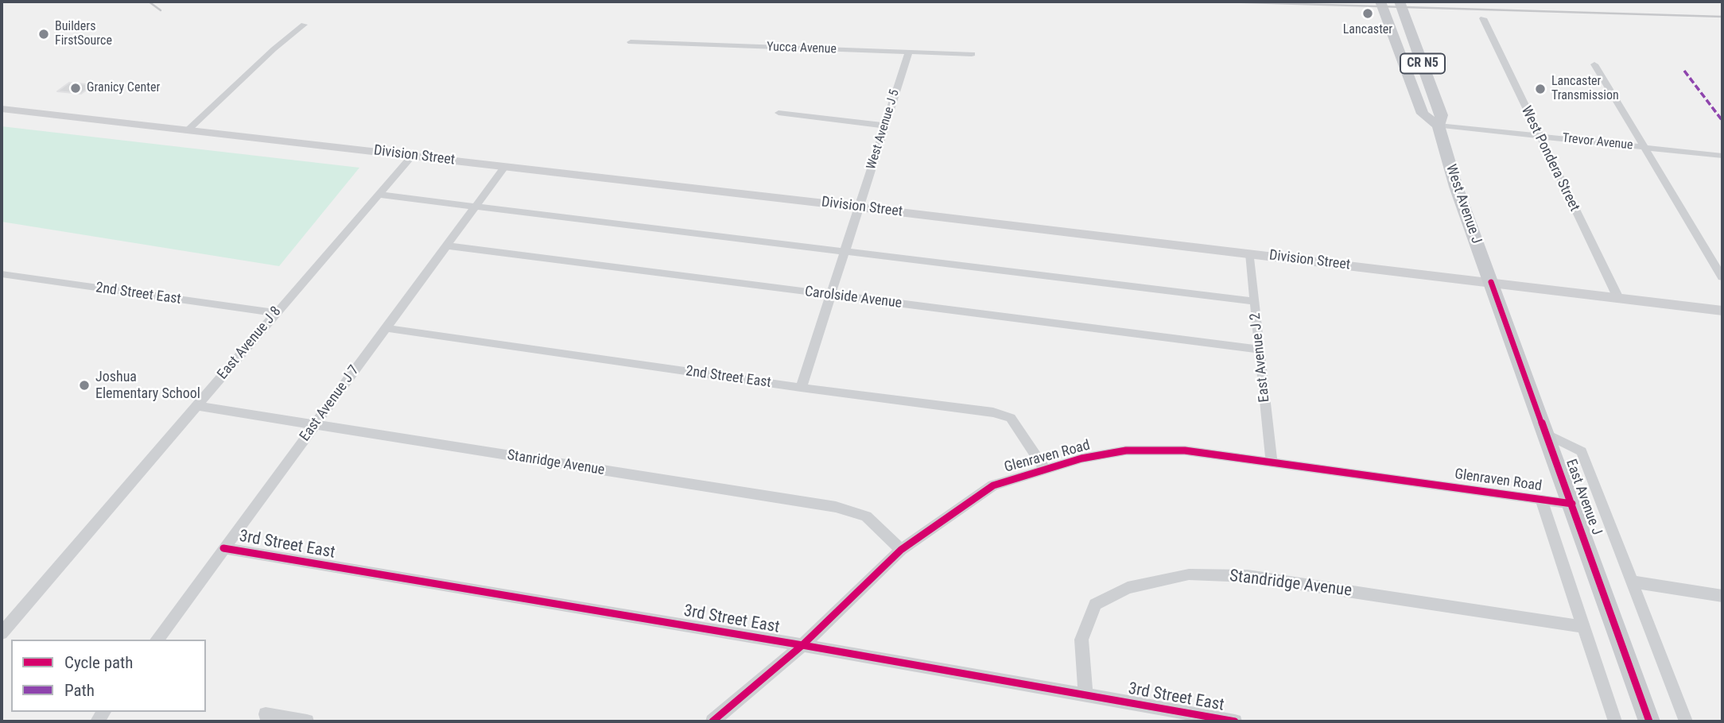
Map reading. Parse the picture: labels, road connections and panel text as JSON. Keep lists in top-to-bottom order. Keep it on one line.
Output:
{"streets":{"main road":["CR N5","Division Street","West Avenue J","East Avenue J"],"street":["Yucca Avenue","West Avenue J 5","Trevor Avenue","West Pondera Street","2nd Street East","Carolside Avenue","East Avenue J 8","East Avenue J 2","East Avenue J 7","Glenraven Road","Stanridge Avenue","3rd Street East","Standridge Avenue"]},"crossings":[["Yucca Avenue","West Avenue J 5"],["West Avenue J 5","Division Street"],["West Avenue J 5","2nd Street East"],["West Avenue J 5","Carolside Avenue"],["Trevor Avenue","West Pondera Street"],["Trevor Avenue","West Avenue J"],["Division Street","West Pondera Street"],["Division Street","West Avenue J"],["Division Street","East Avenue J 8"],["Division Street","East Avenue J 2"],["Division Street","East Avenue J 7"],["Division Street","East Avenue J"],["West Avenue J","East Avenue J"],["2nd Street East","East Avenue J 8"],["2nd Street East","East Avenue J 7"],["2nd Street East","Glenraven Road"],["Carolside Avenue","East Avenue J 2"],["Carolside Avenue","East Avenue J 7"],["East Avenue J 8","Stanridge Avenue"],["East Avenue J 2","Glenraven Road"],["East Avenue J 7","Stanridge Avenue"],["East Avenue J 7","3rd Street East"],["Glenraven Road","Stanridge Avenue"],["Glenraven Road","East Avenue J"],["Glenraven Road","3rd Street East"],["3rd Street East","Standridge Avenue"]],"places":["Lancaster","Builders FirstSource","Granicy Center","Lancaster Transmission","Joshua Elementary School"],"legend":["Cycle path","Path"]}
